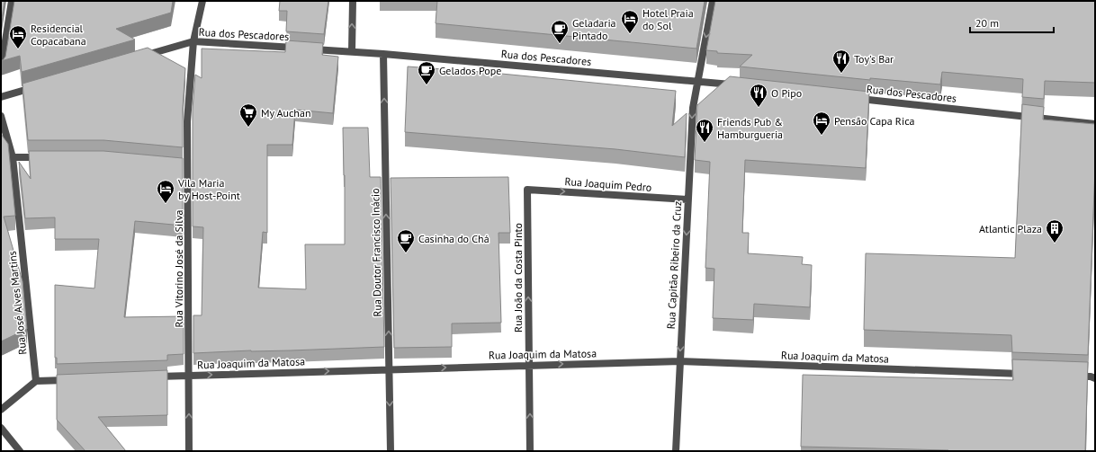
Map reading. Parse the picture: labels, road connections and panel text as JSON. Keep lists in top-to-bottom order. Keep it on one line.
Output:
{"streets":{"street":["Rua dos Pescadores","Rua Joaquim Pedro","Rua Doutor Francisco Inácio","Rua Capitão Ribeiro da Cruz","Rua Vitorino José da Silva","Rua João da Costa Pinto","Rua José Alves Martins","Rua Joaquim da Matosa"]},"crossings":[["Rua dos Pescadores","Rua Doutor Francisco Inácio"],["Rua dos Pescadores","Rua Capitão Ribeiro da Cruz"],["Rua dos Pescadores","Rua Vitorino José da Silva"],["Rua Joaquim Pedro","Rua Capitão Ribeiro da Cruz"],["Rua Joaquim Pedro","Rua João da Costa Pinto"],["Rua Doutor Francisco Inácio","Rua Joaquim da Matosa"],["Rua Capitão Ribeiro da Cruz","Rua Joaquim da Matosa"],["Rua Vitorino José da Silva","Rua Joaquim da Matosa"],["Rua João da Costa Pinto","Rua Joaquim da Matosa"]],"one_way":["Rua Joaquim Pedro","Rua Capitão Ribeiro da Cruz","Rua João da Costa Pinto","Rua Joaquim da Matosa"],"places":{"hotel":["Hotel Praia do Sol","Residencial Copacabana","Pensão Capa Rica","Vila Maria by Host-Point"],"cafe":["Geladaria Pintado","Gelados Pope","Casinha do Chá"],"restaurant":["Toy's Bar","O Pipo","Friends Pub & Hamburgueria"],"supermarket":["My Auchan"],"building":["Atlantic Plaza"]},"scale_bar":"20 m"}
